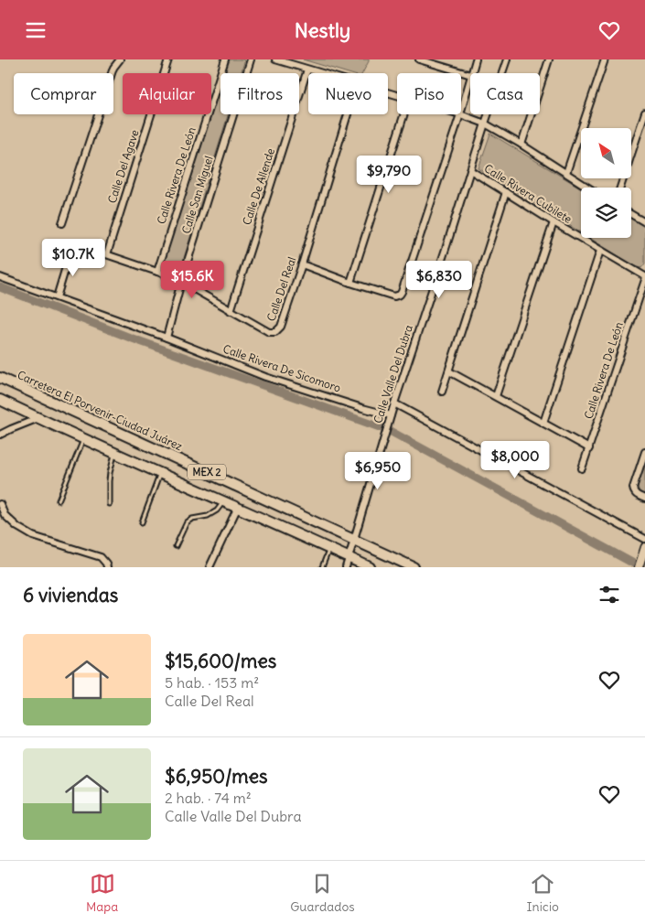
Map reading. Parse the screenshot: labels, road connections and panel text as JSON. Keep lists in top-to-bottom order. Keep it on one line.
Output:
{"streets":{"main road":["Carretera El Porvenir-Ciudad Juárez","MEX 2"],"street":["Calle Del Agave","Calle Rivera De León","Calle De Allende","Calle Rivera Cubilete","Calle San Miguel","Calle Del Real","Calle Rivera De Sicomoro","Calle Valle Del Dubra"]},"crossings":[["Calle Del Agave","Calle Del Real"],["Calle Rivera De León","Calle Rivera Cubilete"],["Calle Rivera De León","Calle Del Real"],["Calle De Allende","Calle Del Real"],["Calle Rivera Cubilete","Calle Valle Del Dubra"],["Calle San Miguel","Calle Del Real"],["Calle San Miguel","Calle Rivera De Sicomoro"],["Calle Rivera De Sicomoro","Calle Valle Del Dubra"],["Calle Valle Del Dubra","Carretera El Porvenir-Ciudad Juárez"],["Calle Valle Del Dubra","MEX 2"]],"north":"top left","page":{"header":"Nestly","chip":["Comprar","Alquilar","Filtros","Nuevo","Piso","Casa"],"price":["$9,790","$10.7K","$15.6K","$6,830","$8,000","$6,950"],"heading":"6 viviendas","list":[{"name":"$15,600/mes","note":"5 hab. · 153 m² · Calle Del Real"},{"name":"$6,950/mes","note":"2 hab. · 74 m² · Calle Valle Del Dubra"}],"tabs":["Mapa","Guardados","Inicio"]}}
